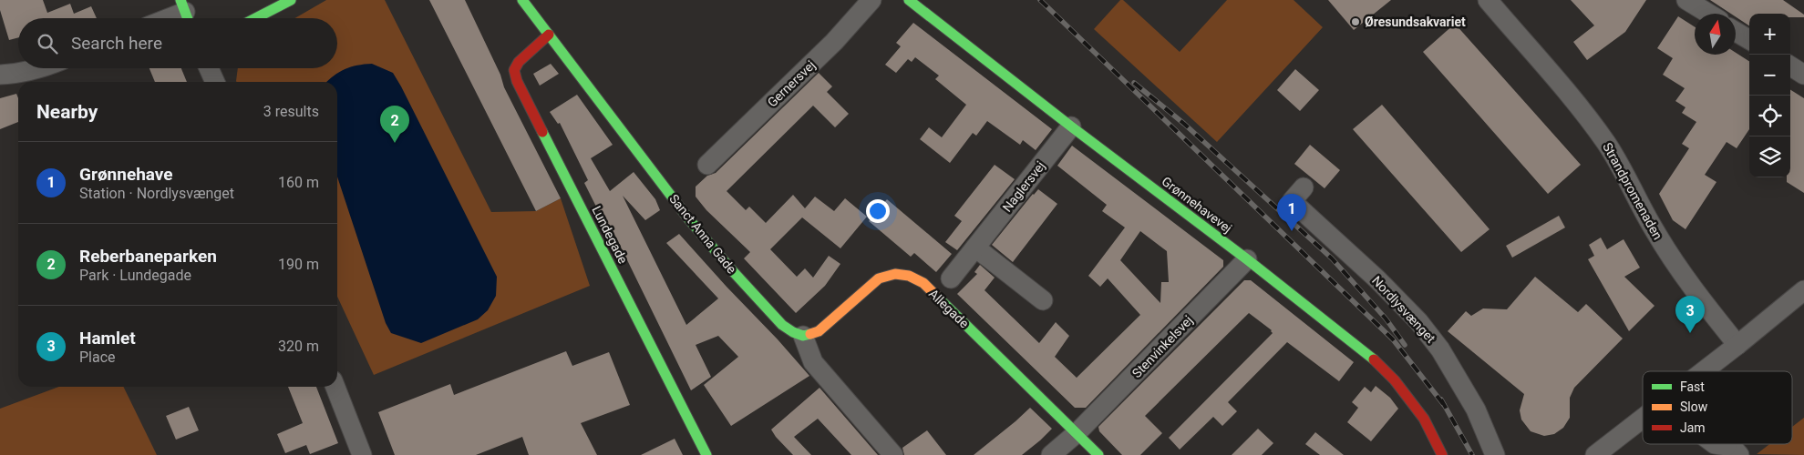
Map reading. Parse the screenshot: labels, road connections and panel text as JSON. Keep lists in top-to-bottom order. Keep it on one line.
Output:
{"streets":{"street":["Gernersvej","Naglersvej","Strandpromenaden","Grønnehavevej","Sanct Anna Gade","Lundegade","Allegade","Nordlysvænget","Stenvinkelsvej"]},"crossings":[["Naglersvej","Grønnehavevej"],["Grønnehavevej","Stenvinkelsvej"],["Sanct Anna Gade","Lundegade"],["Sanct Anna Gade","Allegade"],["Allegade","Stenvinkelsvej"]],"places":["Øresundsakvariet"],"legend":["Fast","Slow","Jam"],"north":"top","page":{"map_buttons":["+","−"],"search":"Search here","heading":["Nearby","3 results"],"pins":["2","1","3"],"list":[{"mark":"1","name":"Grønnehave","note":"Station · Nordlysvænget","value":"160 m"},{"mark":"2","name":"Reberbaneparken","note":"Park · Lundegade","value":"190 m"},{"mark":"3","name":"Hamlet","note":"Place","value":"320 m"}]}}
